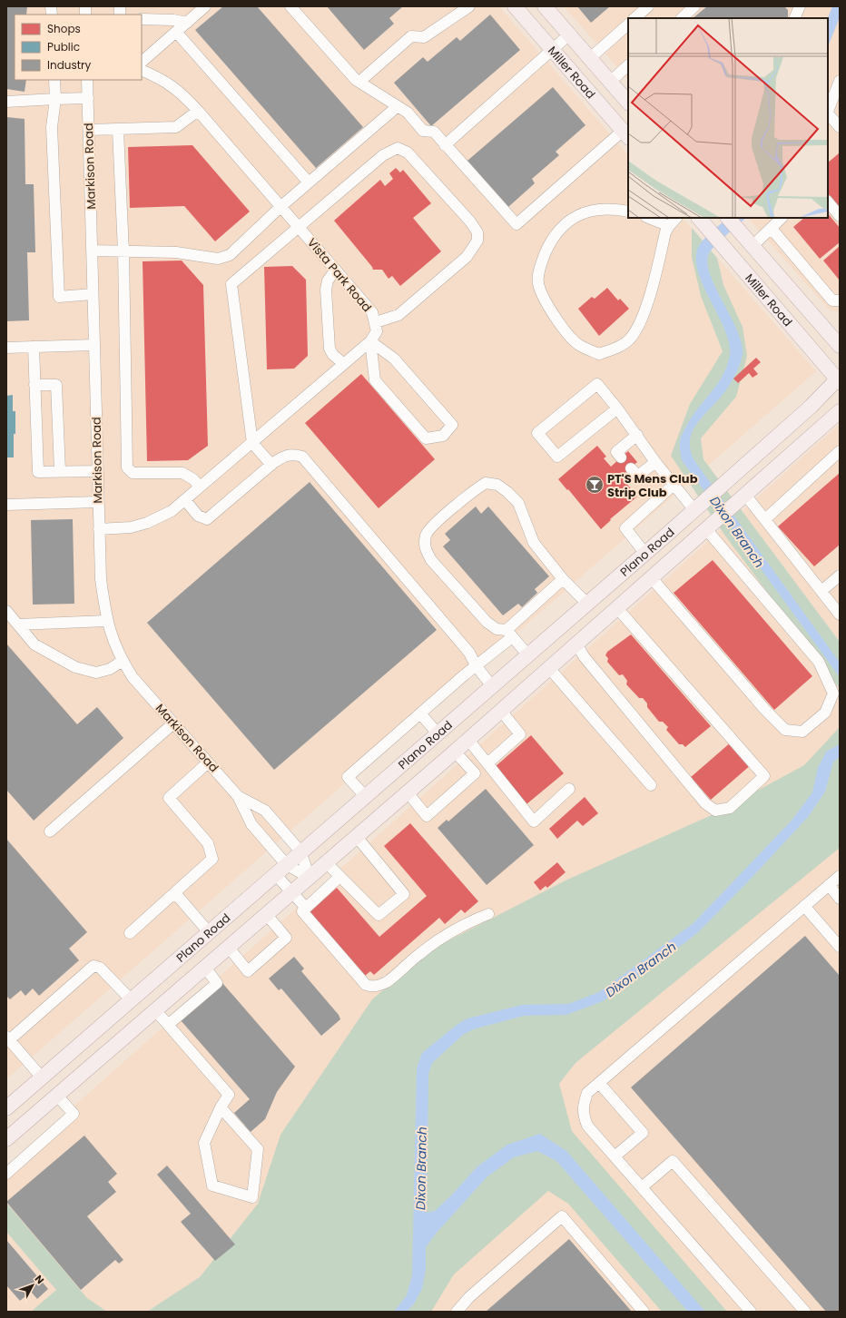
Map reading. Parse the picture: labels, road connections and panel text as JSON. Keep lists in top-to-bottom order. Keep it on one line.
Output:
{"streets":{"main road":["Miller Road","Plano Road"],"street":["Markison Road","Vista Park Road"]},"crossings":[["Miller Road","Plano Road"],["Markison Road","Vista Park Road"],["Markison Road","Plano Road"]],"water":["Dixon Branch"],"places":{"bar":["PT'S Mens Club Strip Club"]},"legend":["Shops","Public","Industry"],"north":"top right"}
